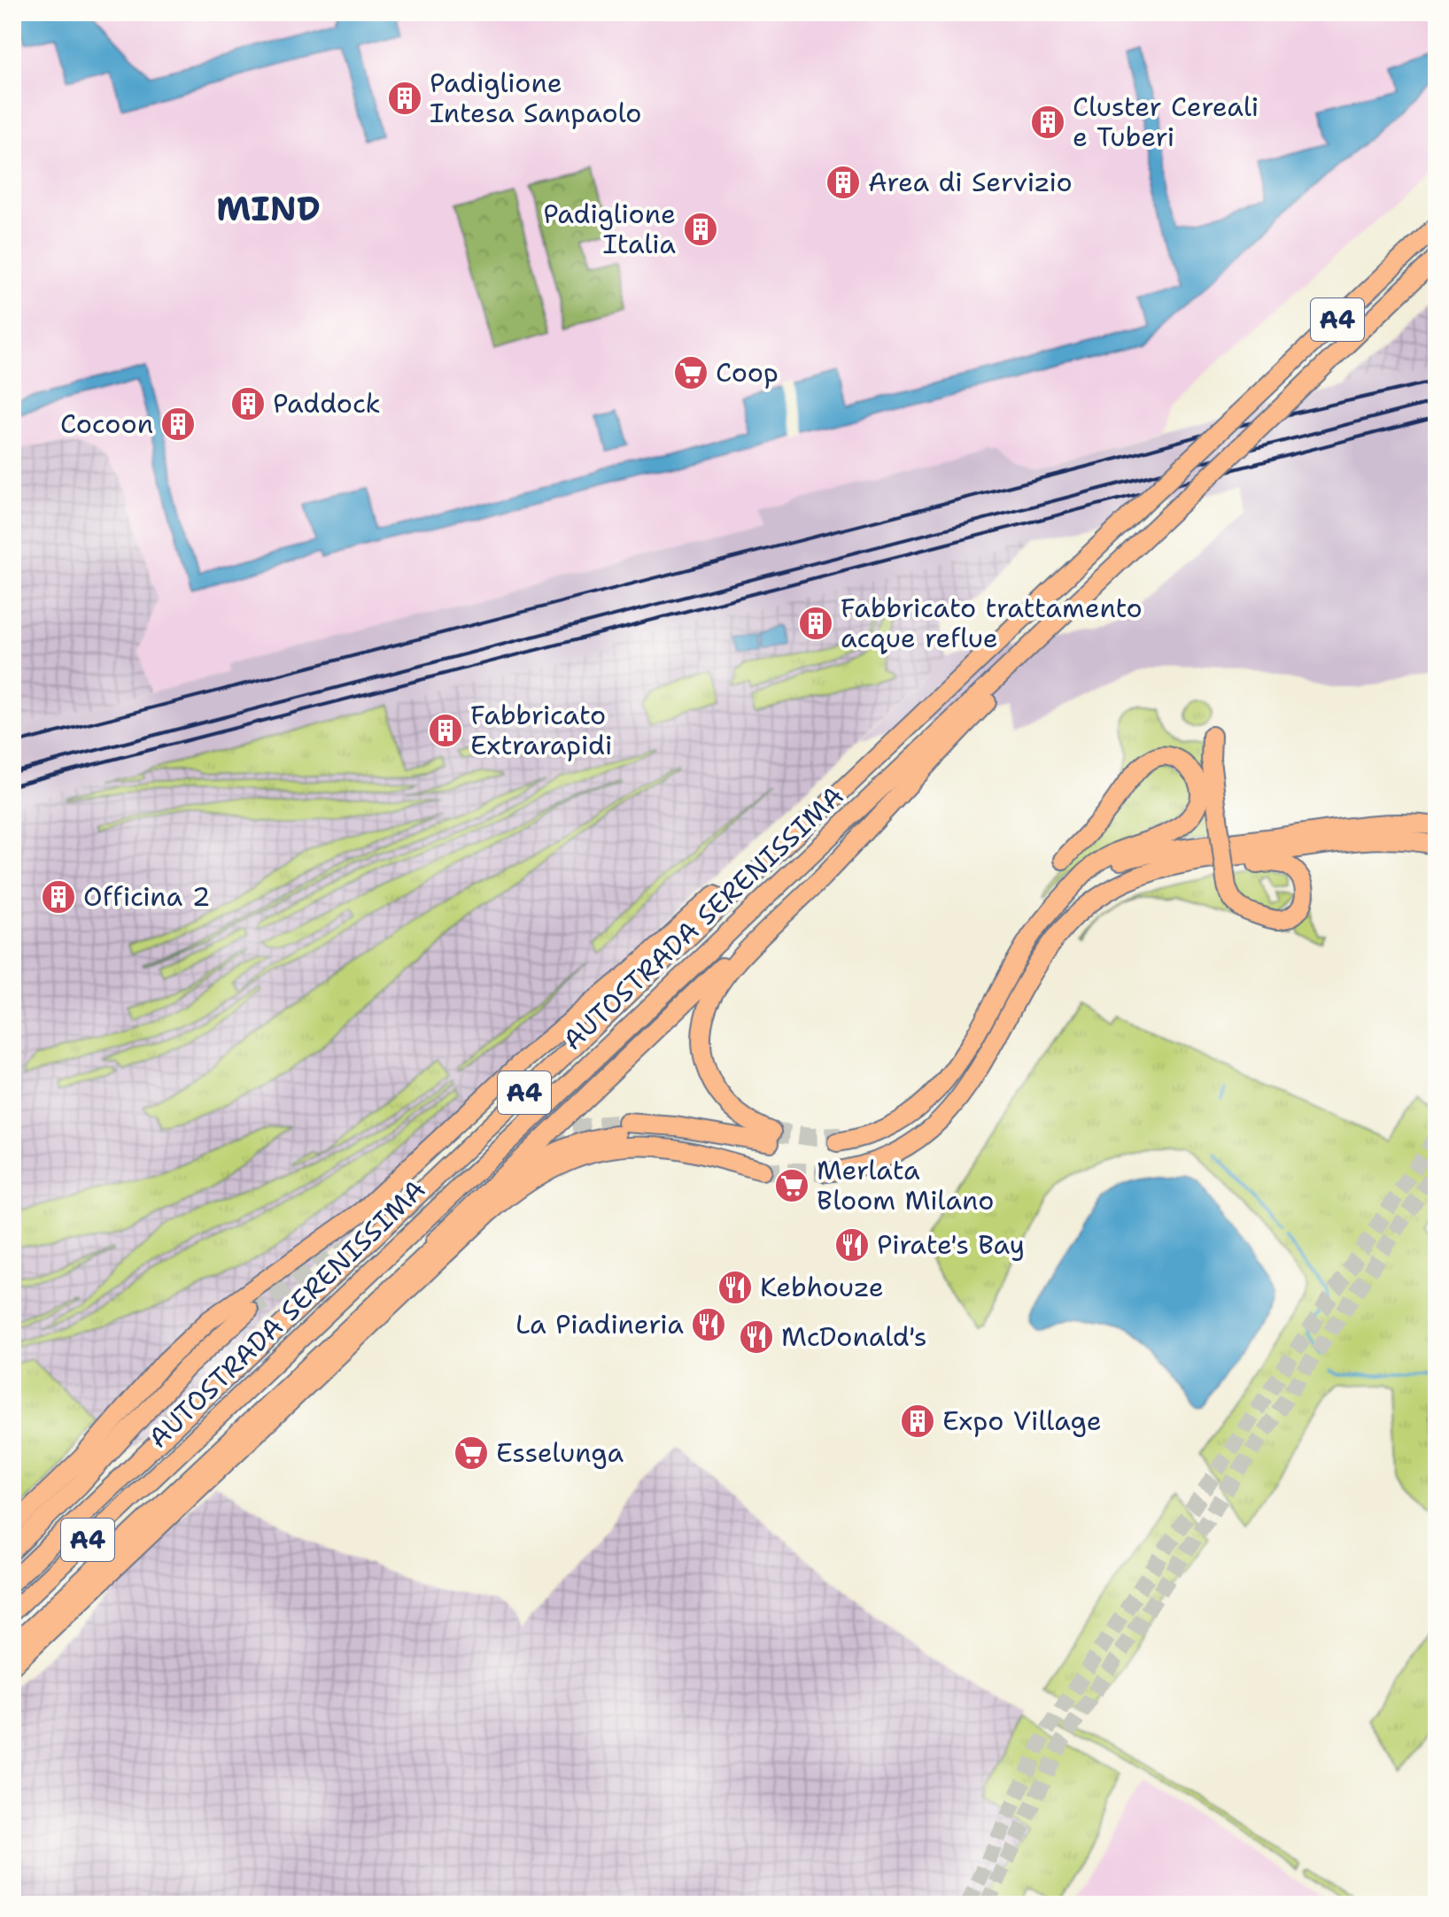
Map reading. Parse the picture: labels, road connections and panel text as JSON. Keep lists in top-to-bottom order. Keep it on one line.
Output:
{"streets":{"highway":["A4","AUTOSTRADA SERENISSIMA"]},"crossings":[["A4","AUTOSTRADA SERENISSIMA"]],"districts":["MIND"],"places":{"building":["Padiglione Intesa Sanpaolo","Cluster Cereali e Tuberi","Area di Servizio","Padiglione Italia","Paddock","Cocoon","Fabbricato trattamento acque reflue","Fabbricato Extrarapidi","Officina 2","Expo Village"],"supermarket":["Coop","Merlata Bloom Milano","Esselunga"],"restaurant":["Pirate's Bay","Kebhouze","La Piadineria","McDonald's"]}}
